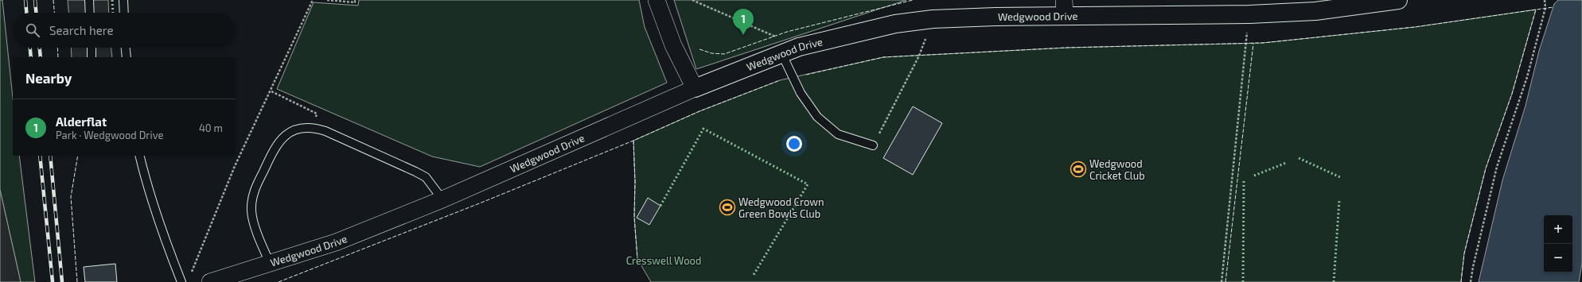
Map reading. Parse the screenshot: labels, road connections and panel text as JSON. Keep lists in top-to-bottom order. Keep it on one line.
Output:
{"streets":{"street":["Wedgwood Drive"]},"parks":["Cresswell Wood"],"places":{"sports":["Wedgwood Cricket Club","Wedgwood Crown Green Bowls Club"]},"page":{"pins":"1","search":"Search here","heading":"Nearby","list":[{"mark":"1","name":"Alderflat","note":"Park · Wedgwood Drive","value":"40 m"}],"map_buttons":["+","−"]}}
